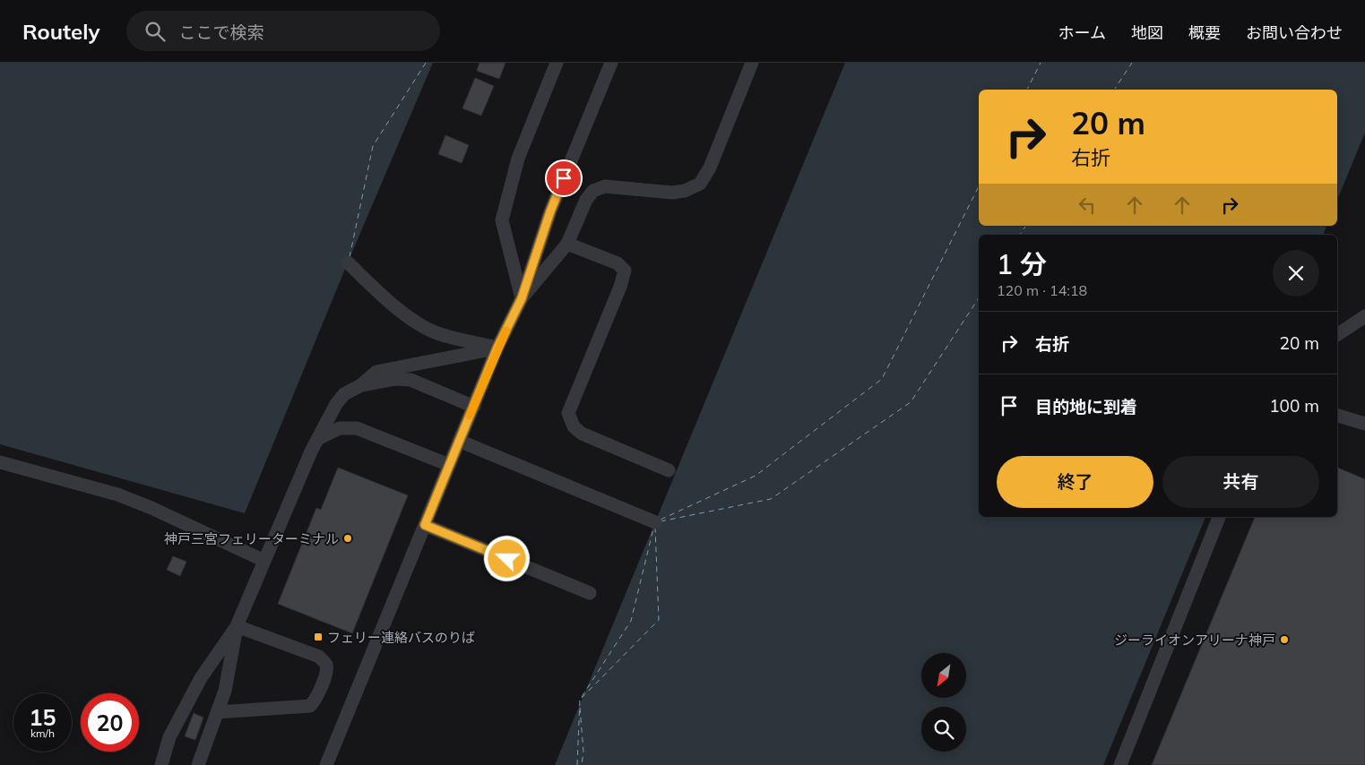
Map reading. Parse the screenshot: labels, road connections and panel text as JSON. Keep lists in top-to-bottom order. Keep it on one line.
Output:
{"places":{"other":["神戸三宮フェリーターミナル","ジーライオンアリーナ神戸"],"transit":["フェリー連絡バスのりば"]},"north":"bottom left","page":{"header":"Routely","search":"ここで検索","nav":["ホーム","地図","概要","お問い合わせ"],"turn":["20 m","右折"],"heading":["1 分","120 m · 14:18"],"list":[{"name":"右折","value":"20 m"},{"name":"目的地に到着","value":"100 m"}],"buttons":["終了","共有"],"speed":"15 km/h","limit":"20"}}
